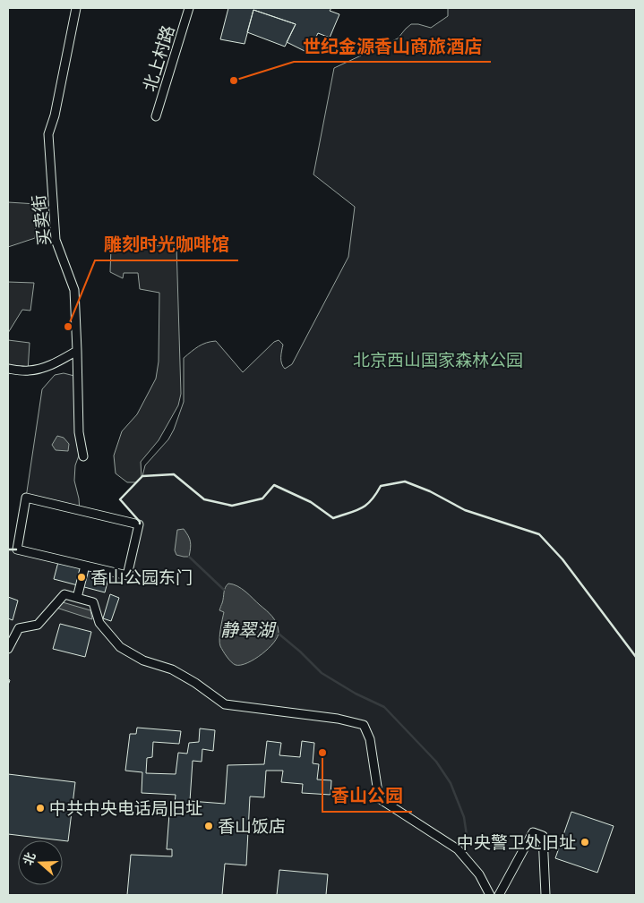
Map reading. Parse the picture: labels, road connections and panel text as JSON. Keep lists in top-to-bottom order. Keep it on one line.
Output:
{"streets":{"street":["北上村路","买卖街"]},"water":["静翠湖"],"parks":["北京西山国家森林公园"],"places":["世纪金源香山商旅酒店","雕刻时光咖啡馆","香山公园东门","香山公园","中共中央电话局旧址","香山饭店","中央警卫处旧址"],"north":"left"}
